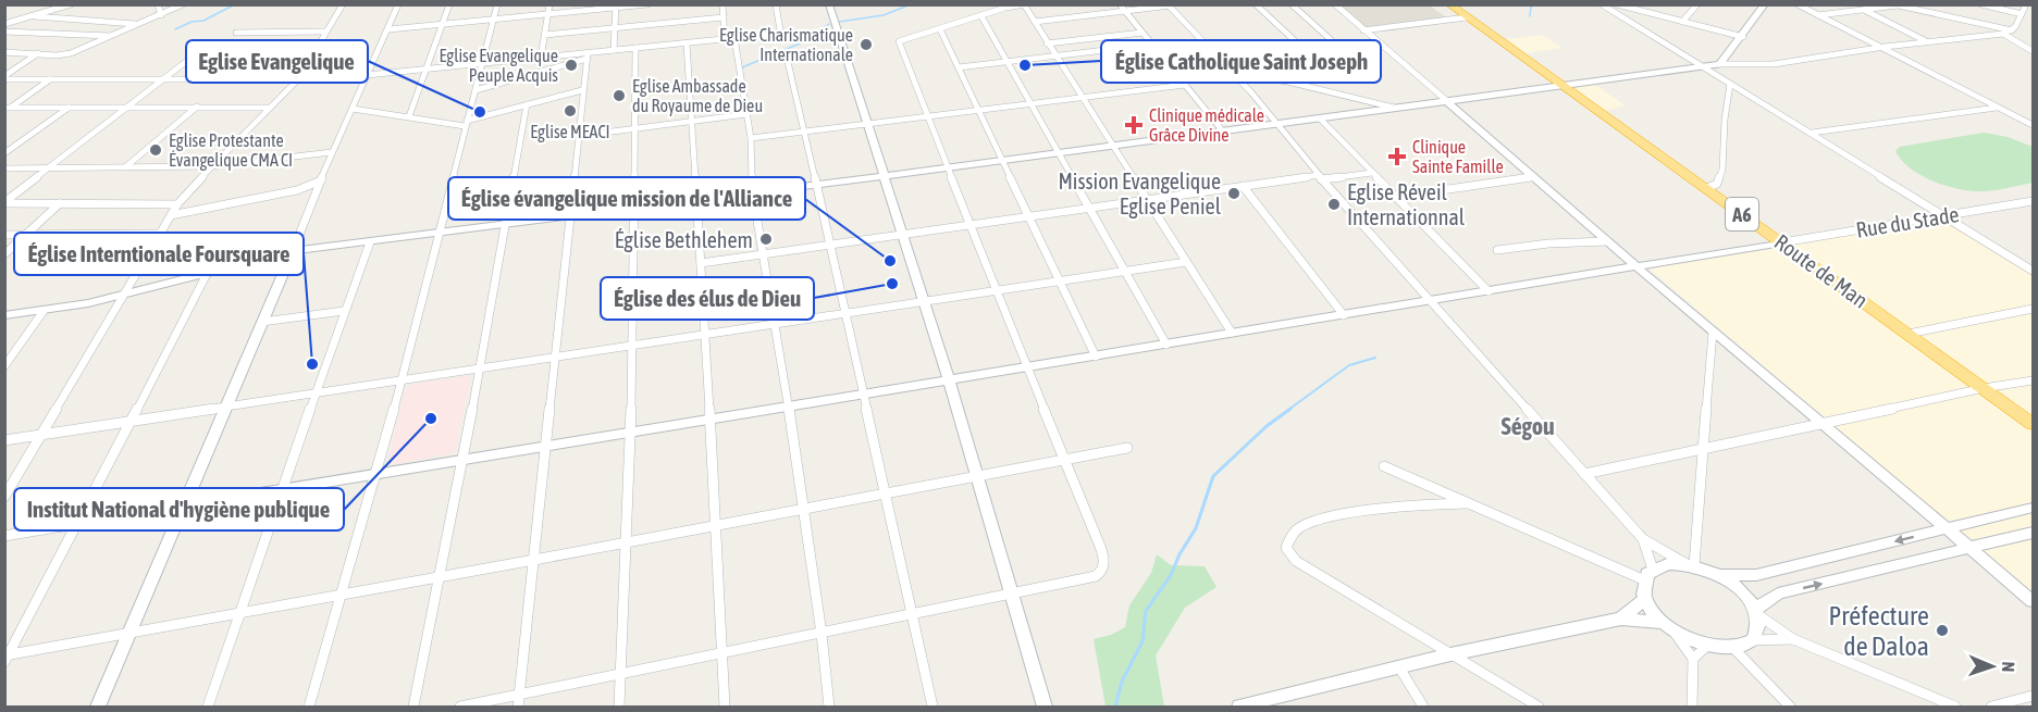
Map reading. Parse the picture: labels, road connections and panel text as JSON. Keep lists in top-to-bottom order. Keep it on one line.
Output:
{"streets":{"highway":["A6","Route de Man"],"street":["Rue du Stade"]},"crossings":[["Rue du Stade","Route de Man"]],"districts":["Ségou"],"places":{"other":["Eglise Charismatique Internationale","Eglise Evangelique Peuple Acquis","Église Catholique Saint Joseph","Eglise Ambassade du Royaume de Dieu","Eglise MEACI","Eglise Evangelique","Eglise Protestante Évangelique CMA CI","Mission Evangelique Eglise Peniel","Eglise Réveil Internationnal","Église Bethlehem","Église évangelique mission de l'Alliance","Église des élus de Dieu","Église Interntionale Foursquare","Institut National d'hygiène publique","Préfecture de Daloa"],"health":["Clinique médicale Grâce Divine","Clinique Sainte Famille"]},"north":"right"}
